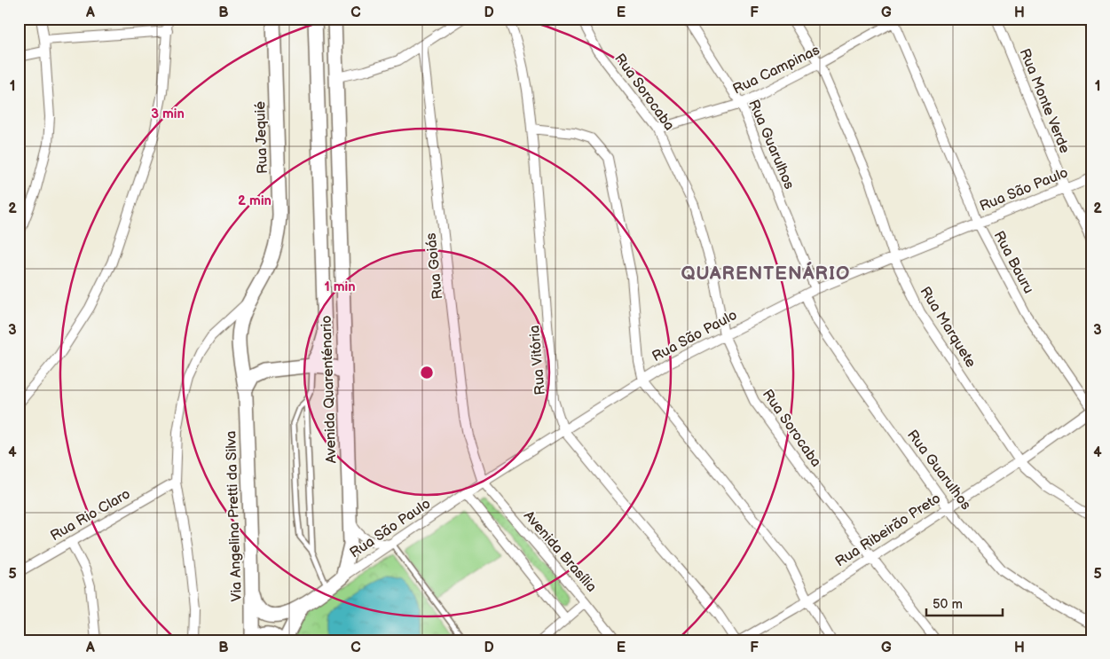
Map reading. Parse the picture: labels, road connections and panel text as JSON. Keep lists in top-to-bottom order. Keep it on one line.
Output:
{"streets":{"main road":["Rua Jequié","Avenida Quarenténario","Via Angelina Pretti da Silva"],"street":["Rua Campinas","Rua Sorocaba","Rua Monte Verde","Rua Guarulhos","Rua São Paulo","Rua Bauru","Rua Goiás","Rua Marquete","Rua Vitória","Rua Rio Claro","Rua Ribeirão Preto","Avenida Brasília"]},"crossings":[["Rua Campinas","Rua Sorocaba"],["Rua Campinas","Rua Guarulhos"],["Rua Campinas","Rua Bauru"],["Rua Campinas","Rua Marquete"],["Rua Sorocaba","Rua São Paulo"],["Rua Sorocaba","Rua Ribeirão Preto"],["Rua Monte Verde","Rua São Paulo"],["Rua Jequié","Via Angelina Pretti da Silva"],["Rua Guarulhos","Rua São Paulo"],["Rua Guarulhos","Rua Ribeirão Preto"],["Rua São Paulo","Rua Bauru"],["Rua São Paulo","Rua Goiás"],["Rua São Paulo","Rua Marquete"],["Rua São Paulo","Rua Vitória"],["Rua São Paulo","Avenida Quarenténario"],["Rua São Paulo","Avenida Brasília"],["Rua Bauru","Rua Ribeirão Preto"],["Rua Goiás","Avenida Brasília"],["Rua Marquete","Rua Ribeirão Preto"]],"districts":["QUARENTENÁRIO"],"scale_bar":"50 m","grid":{"columns":["A","B","C","D","E","F","G","H"],"rows":["1","2","3","4","5"]},"rings":["3 min","2 min","1 min"]}
